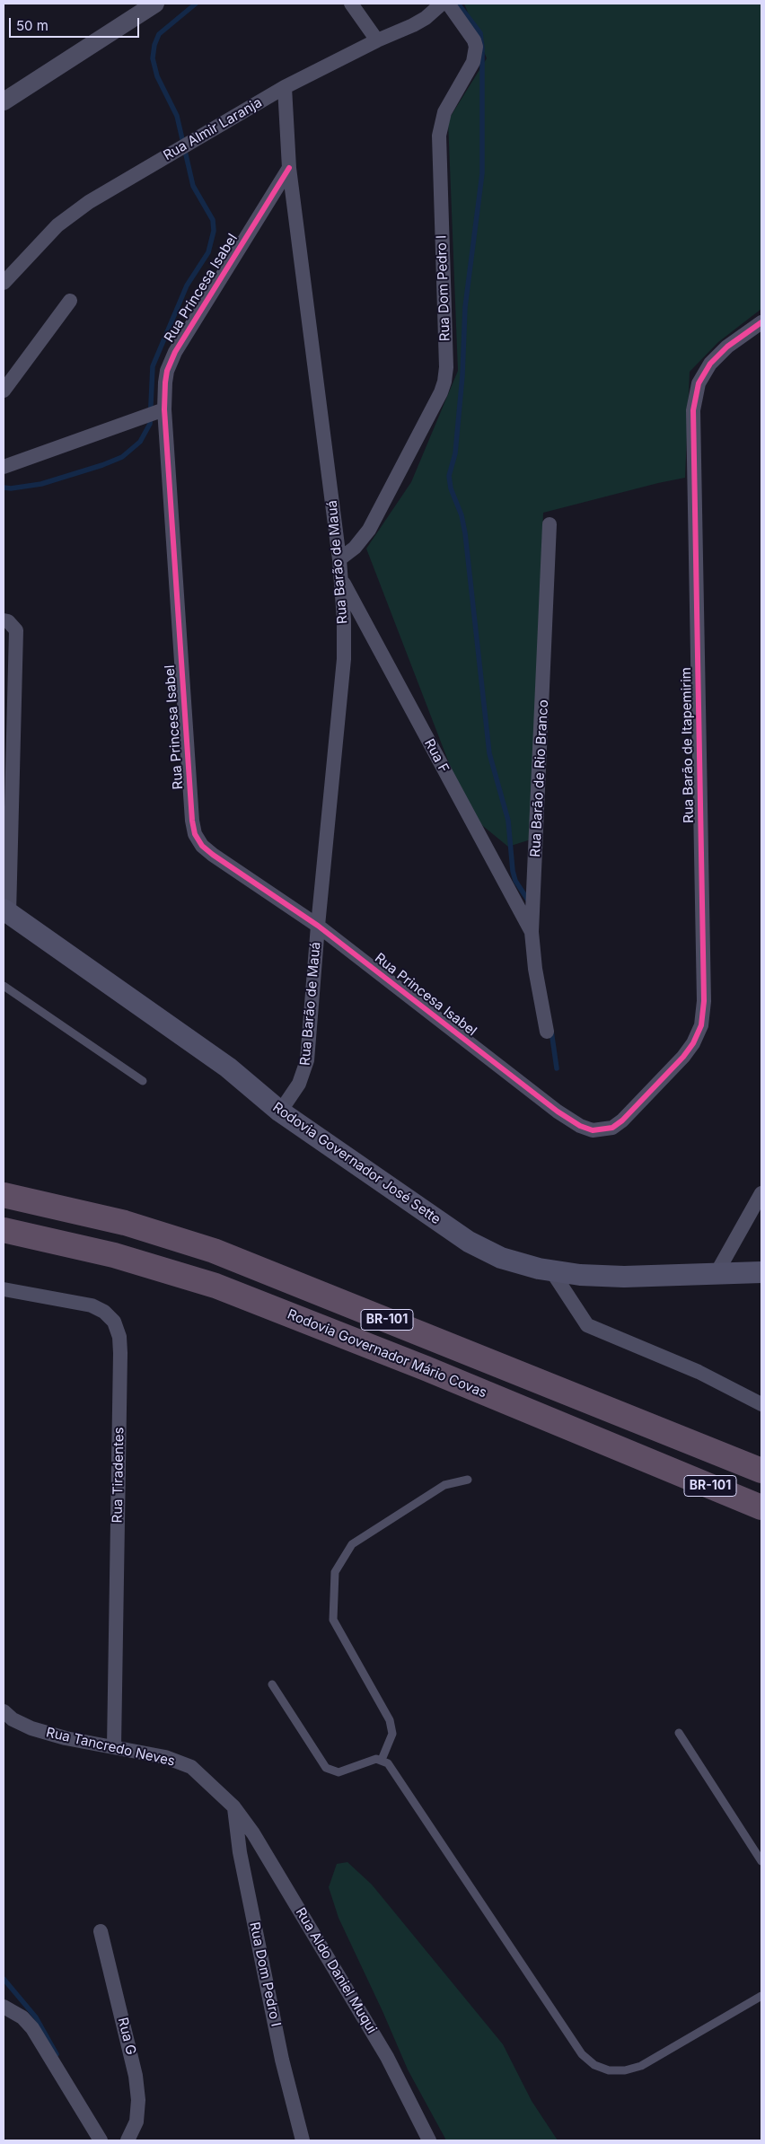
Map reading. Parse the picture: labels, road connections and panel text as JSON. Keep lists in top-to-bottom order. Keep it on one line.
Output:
{"streets":{"highway":["BR-101","Rodovia Governador Mário Covas"],"main road":["Rodovia Governador José Sette"],"street":["Rua Almir Laranja","Rua Princesa Isabel","Rua Dom Pedro I","Rua Barão de Mauá","Rua Barão de Itapemirim","Rua F","Rua Barão de Rio Branco","Rua Tiradentes","Rua Tancredo Neves","Rua Aldo Daniel Muqui","Rua G"]},"crossings":[["Rua Almir Laranja","Rua Barão de Mauá"],["Rua Princesa Isabel","Rua Barão de Mauá"],["Rua Princesa Isabel","Rua Barão de Itapemirim"],["Rua Dom Pedro I","Rua Barão de Mauá"],["Rua Dom Pedro I","Rua Tancredo Neves"],["Rua Dom Pedro I","Rua Aldo Daniel Muqui"],["Rua Barão de Mauá","Rua F"],["Rua Barão de Mauá","Rodovia Governador José Sette"],["Rua F","Rua Barão de Rio Branco"],["Rua Tiradentes","Rua Tancredo Neves"],["Rua Tancredo Neves","Rua Aldo Daniel Muqui"]],"scale_bar":"50 m"}
